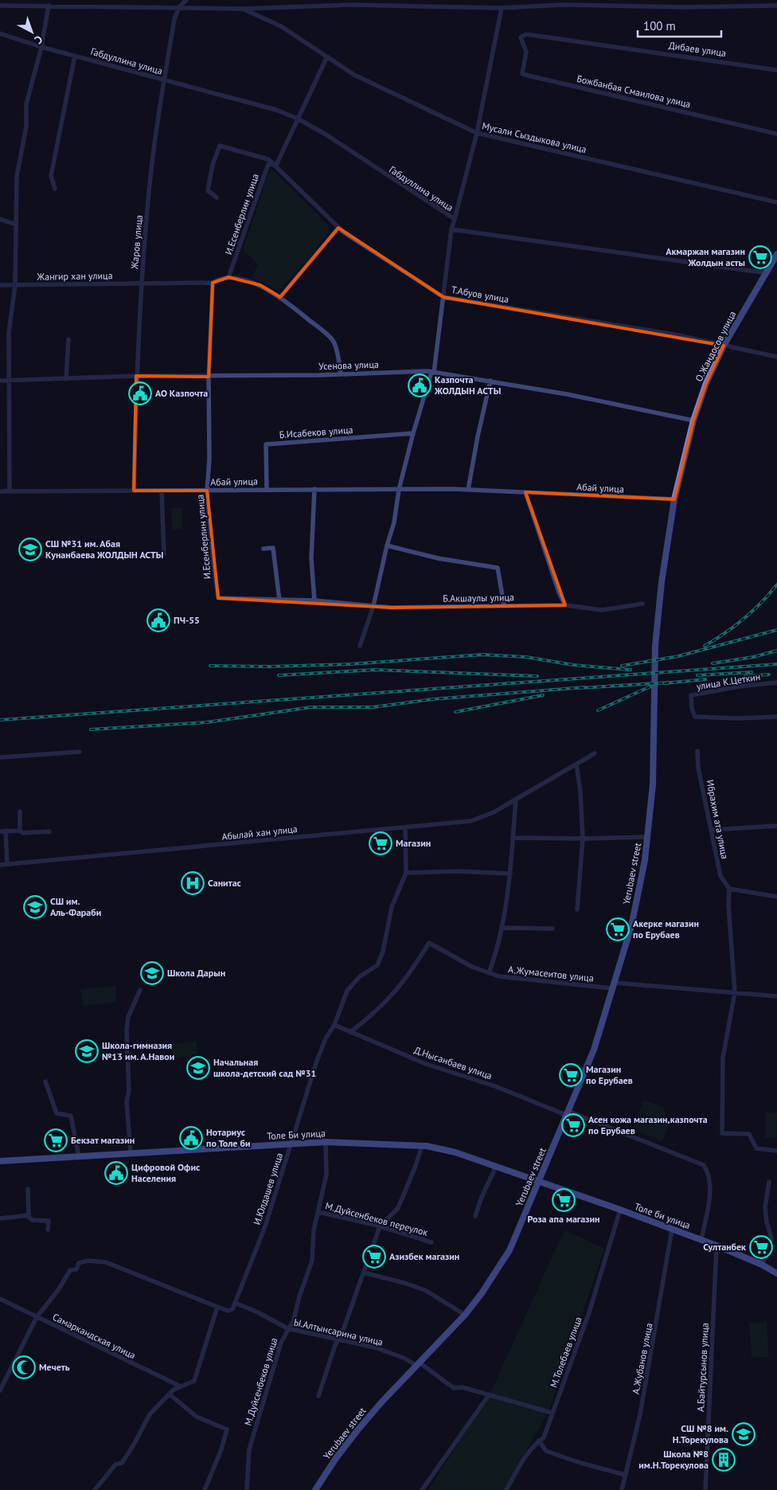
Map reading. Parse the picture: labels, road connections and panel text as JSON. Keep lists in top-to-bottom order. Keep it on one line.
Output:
{"streets":{"main road":["О.Жандосов улица","Yerubaev street","Толе Би улица","Толе би улица"],"street":["Дибаев улица","Габдуллина улица","Божбанбая Смаилова улица","Мусали Сыздыкова улица","И.Есенберлин улица","Жаров улица","Жангир хан улица","Т.Абуов улица","Усенова улица","Б.Исабеков улица","Абай улица","Б.Акшаулы улица","улица К.Цеткин","Ибрахим ата улица","Абылай хан улица","А.Жумасеитов улица","Д.Нысанбаев улица","И.Юлдашев улица","М.Дуйсенбеков переулок","Ы.Алтынсарина улица","Самаркандская улица","М.Толебаев улица","А.Жубанов улица","А.Байтурсынов улица","М.Дуйсенбеков улица"]},"crossings":[["Дибаев улица","Божбанбая Смаилова улица"],["Габдуллина улица","И.Есенберлин улица"],["Габдуллина улица","Жаров улица"],["Мусали Сыздыкова улица","И.Есенберлин улица"],["И.Есенберлин улица","Жангир хан улица"],["И.Есенберлин улица","Т.Абуов улица"],["И.Есенберлин улица","Усенова улица"],["И.Есенберлин улица","Абай улица"],["И.Есенберлин улица","Б.Акшаулы улица"],["Жаров улица","Жангир хан улица"],["Жаров улица","Усенова улица"],["Жаров улица","Абай улица"],["Т.Абуов улица","О.Жандосов улица"],["О.Жандосов улица","Усенова улица"],["О.Жандосов улица","Абай улица"],["О.Жандосов улица","Yerubaev street"],["Б.Исабеков улица","Абай улица"],["Абылай хан улица","И.Юлдашев улица"],["Yerubaev street","А.Жумасеитов улица"],["Yerubaev street","Д.Нысанбаев улица"],["Yerubaev street","Толе Би улица"],["Yerubaev street","Толе би улица"],["Yerubaev street","Ы.Алтынсарина улица"],["А.Жумасеитов улица","Д.Нысанбаев улица"],["Д.Нысанбаев улица","И.Юлдашев улица"],["Д.Нысанбаев улица","Толе би улица"],["Толе Би улица","И.Юлдашев улица"],["Толе Би улица","Толе би улица"],["Толе Би улица","М.Дуйсенбеков улица"],["И.Юлдашев улица","Ы.Алтынсарина улица"],["Толе би улица","М.Толебаев улица"],["Толе би улица","А.Жубанов улица"],["Толе би улица","А.Байтурсынов улица"],["М.Дуйсенбеков переулок","М.Дуйсенбеков улица"],["Ы.Алтынсарина улица","М.Толебаев улица"],["Ы.Алтынсарина улица","М.Дуйсенбеков улица"]],"places":{"supermarket":["Акмаржан магазин Жолдын асты","Магазин","Акерке магазин по Ерубаев","Магазин по Ерубаев","Асен кожа магазин,казпочта по Ерубаев","Бекзат магазин","Роза апа магазин","Султанбек","Азизбек магазин"],"public building":["Казпочта ЖОЛДЫН АСТЫ","АО Казпочта","ПЧ-55","Нотариус по Толе би","Цифровой Офис Населения"],"school or university":["СШ №31 им. Абая Кунанбаева ЖОЛДЫН АСТЫ","СШ им. Аль-Фараби","Школа Дарын","Школа-гимназия №13 им. А.Навои","Начальная школа-детский сад №31","СШ №8 им. Н.Торекулова"],"hospital":["Санитас"],"mosque":["Мечеть"],"building":["Школа №8 им.Н.Торекулова"]},"scale_bar":"100 m","north":"bottom right"}
